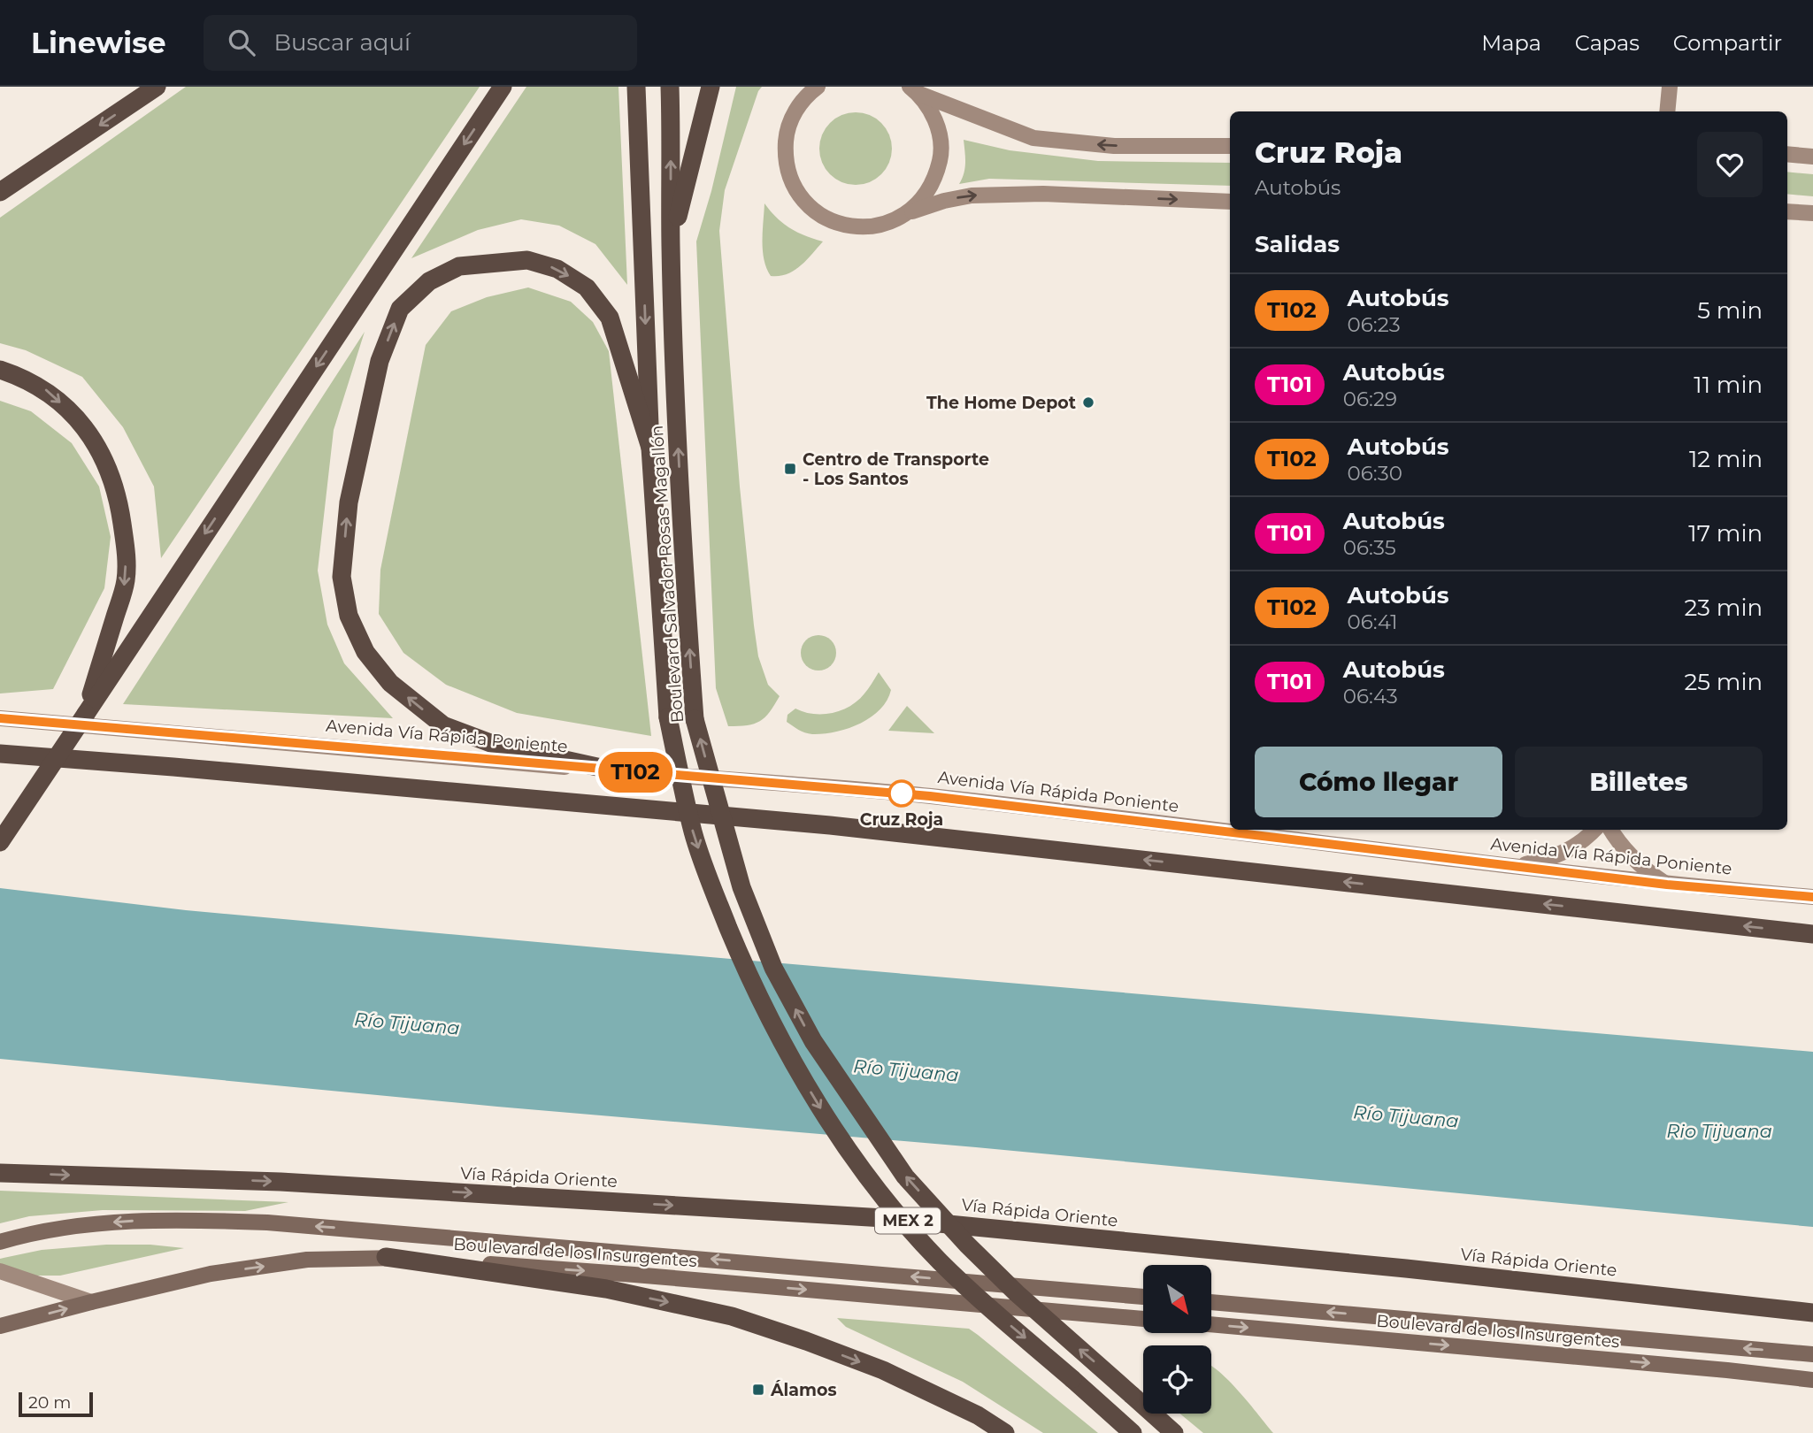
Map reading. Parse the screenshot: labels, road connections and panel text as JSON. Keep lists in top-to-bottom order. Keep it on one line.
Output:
{"streets":{"highway":["Boulevard Salvador Rosas Magallón","Vía Rápida Oriente","MEX 2"],"main road":["Avenida Vía Rápida Poniente","Boulevard de los Insurgentes"]},"water":["Río Tijuana","Rio Tijuana"],"places":{"other":["The Home Depot","Cruz Roja"],"transit":["Centro de Transporte - Los Santos","Álamos"]},"lines":["bus line T102"],"scale_bar":"20 m","north":"bottom right","page":{"header":"Linewise","search":"Buscar aquí","nav":["Mapa","Capas","Compartir"],"on_map":"T102","heading":[["Cruz Roja","Autobús"],"Salidas"],"list":[{"mark":"T102","name":"Autobús","note":"06:23","value":"5 min"},{"mark":"T101","name":"Autobús","note":"06:29","value":"11 min"},{"mark":"T102","name":"Autobús","note":"06:30","value":"12 min"},{"mark":"T101","name":"Autobús","note":"06:35","value":"17 min"},{"mark":"T102","name":"Autobús","note":"06:41","value":"23 min"},{"mark":"T101","name":"Autobús","note":"06:43","value":"25 min"}],"buttons":["Cómo llegar","Billetes"],"scale":"20 m"}}
